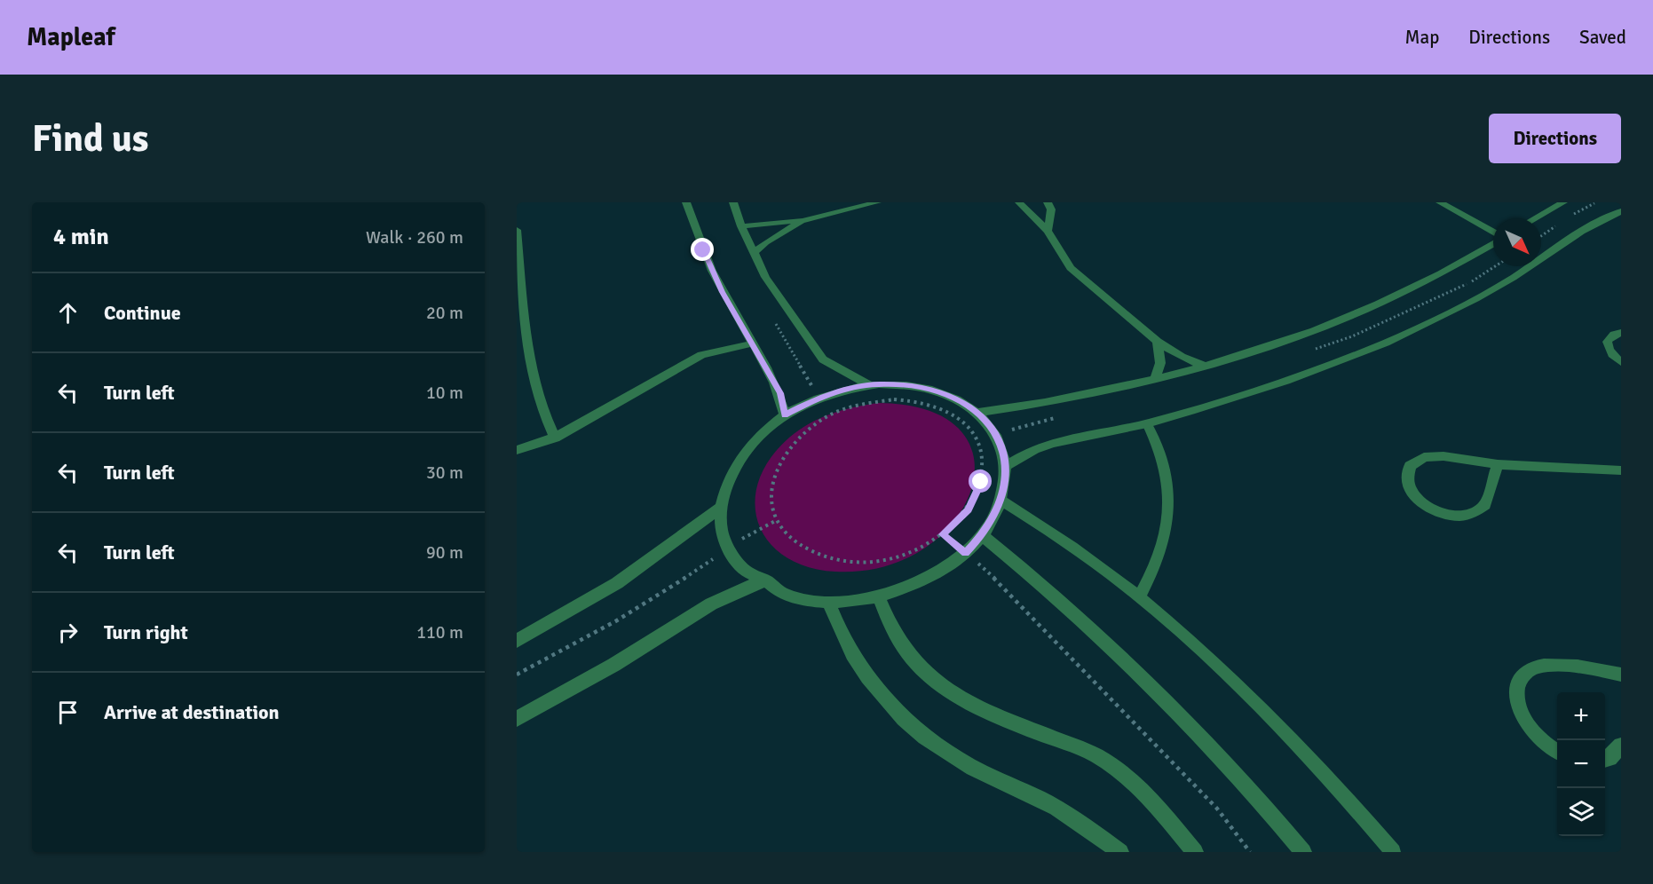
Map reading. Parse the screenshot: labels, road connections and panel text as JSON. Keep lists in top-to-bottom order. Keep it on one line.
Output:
{"north":"bottom right","page":{"header":"Mapleaf","nav":["Map","Directions","Saved"],"buttons":"Directions","title":"Find us","heading":["4 min","Walk · 260 m"],"list":[["Continue","20 m"],["Turn left","10 m"],["Turn left","30 m"],["Turn left","90 m"],["Turn right","110 m"],"Arrive at destination"],"map_buttons":["+","−"]}}
